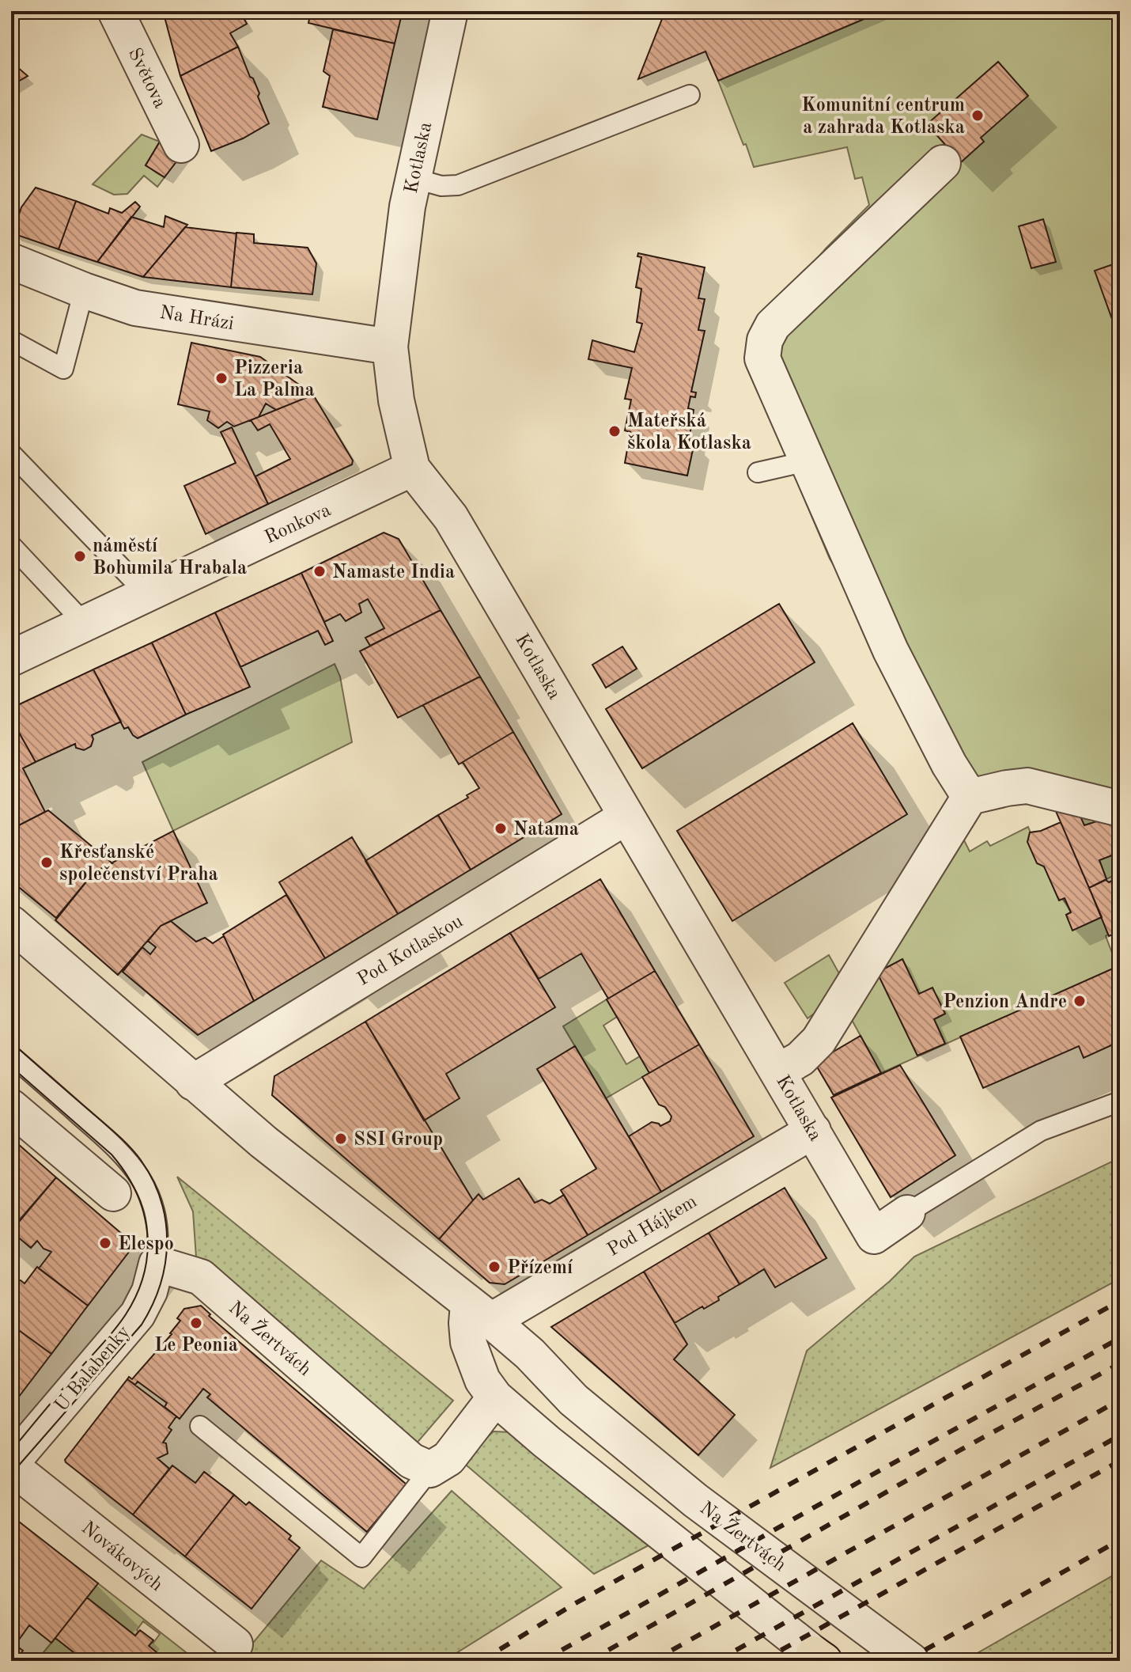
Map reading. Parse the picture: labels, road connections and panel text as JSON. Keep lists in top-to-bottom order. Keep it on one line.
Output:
{"streets":{"street":["Světova","Kotlaska","Na Hrázi","Ronkova","Pod Kotlaskou","Pod Hájkem","Na Žertvách","U Balabenky","Novákových"]},"crossings":[["Kotlaska","Na Hrázi"],["Kotlaska","Ronkova"],["Kotlaska","Pod Kotlaskou"],["Kotlaska","Pod Hájkem"],["Pod Kotlaskou","Na Žertvách"],["Pod Hájkem","Na Žertvách"],["Na Žertvách","U Balabenky"],["U Balabenky","Novákových"]],"places":["Komunitní centrum a zahrada Kotlaska","Pizzeria La Palma","Mateřská škola Kotlaska","náměstí Bohumila Hrabala","Namaste India","Natama","Křesťanské společenství Praha","Penzion Andre","SSI Group","Elespo","Přízemí","Le Peonia"]}
